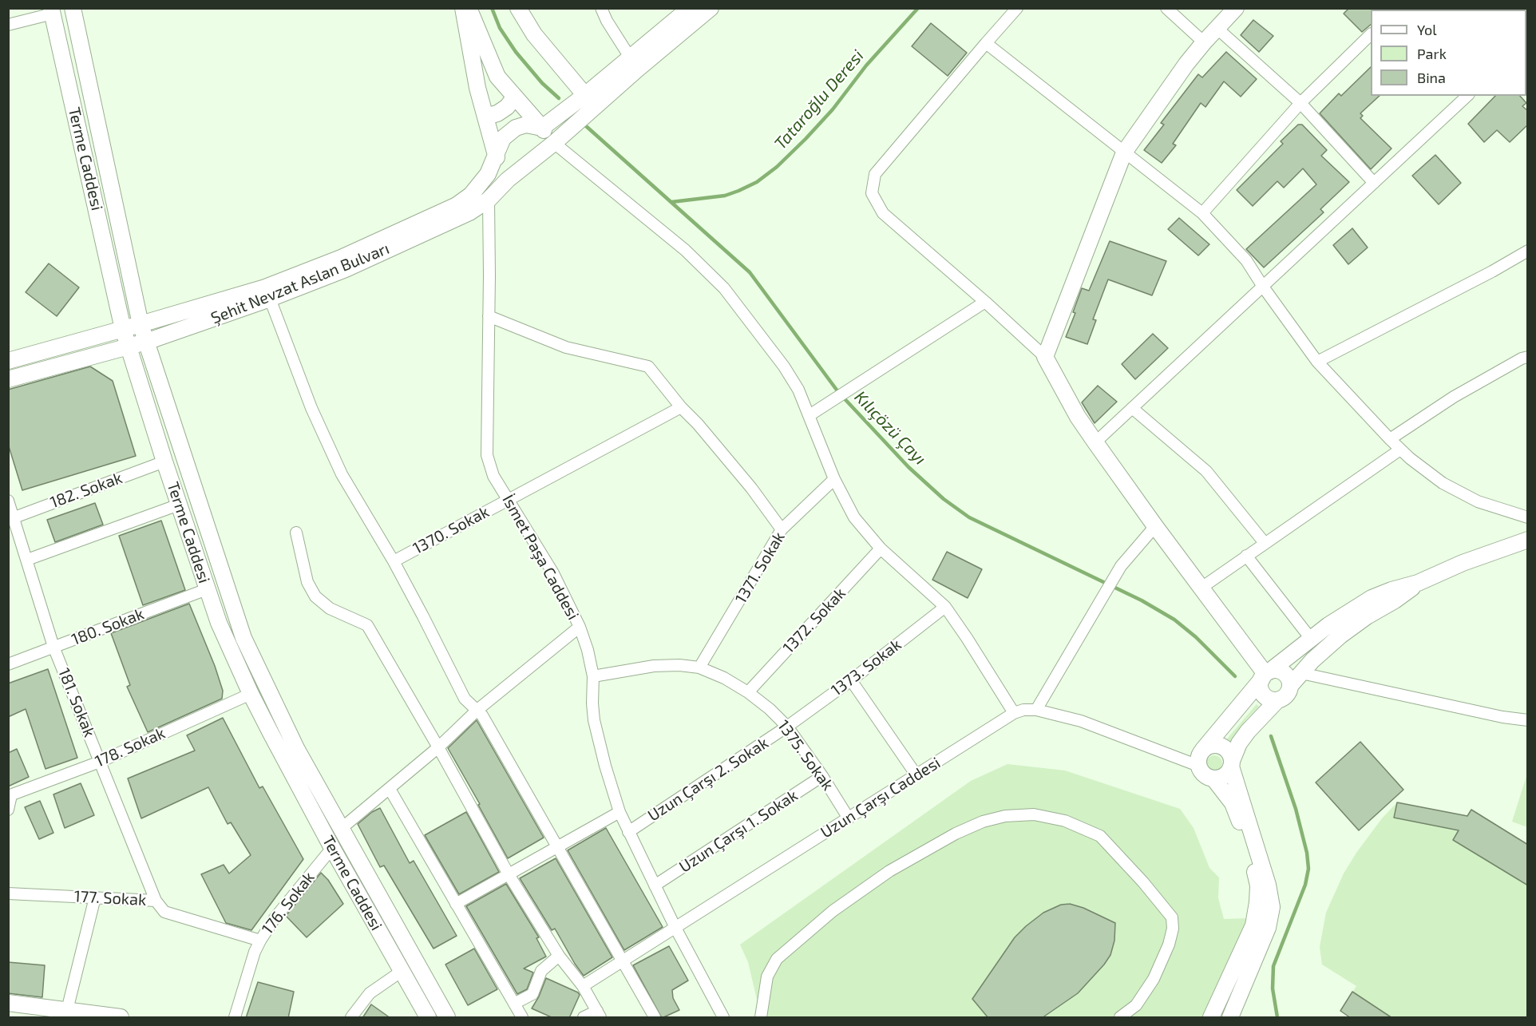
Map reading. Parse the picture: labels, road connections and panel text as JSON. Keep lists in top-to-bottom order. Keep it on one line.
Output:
{"streets":{"main road":["Terme Caddesi","Şehit Nevzat Aslan Bulvarı"],"street":["182. Sokak","1370. Sokak","İsmet Paşa Caddesi","1371. Sokak","1372. Sokak","180. Sokak","1373. Sokak","181. Sokak","178. Sokak","1375. Sokak","Uzun Çarşı 2. Sokak","Uzun Çarşı Caddesi","Uzun Çarşı 1. Sokak","177. Sokak","176. Sokak"]},"crossings":[["Terme Caddesi","Şehit Nevzat Aslan Bulvarı"],["Terme Caddesi","182. Sokak"],["Terme Caddesi","180. Sokak"],["Terme Caddesi","178. Sokak"],["Terme Caddesi","176. Sokak"],["Şehit Nevzat Aslan Bulvarı","İsmet Paşa Caddesi"],["182. Sokak","181. Sokak"],["1370. Sokak","İsmet Paşa Caddesi"],["İsmet Paşa Caddesi","1375. Sokak"],["İsmet Paşa Caddesi","Uzun Çarşı 2. Sokak"],["İsmet Paşa Caddesi","Uzun Çarşı Caddesi"],["İsmet Paşa Caddesi","Uzun Çarşı 1. Sokak"],["1371. Sokak","1375. Sokak"],["1372. Sokak","1375. Sokak"],["180. Sokak","181. Sokak"],["1373. Sokak","1375. Sokak"],["1373. Sokak","Uzun Çarşı 2. Sokak"],["181. Sokak","178. Sokak"],["181. Sokak","177. Sokak"],["1375. Sokak","Uzun Çarşı 2. Sokak"],["1375. Sokak","Uzun Çarşı Caddesi"],["1375. Sokak","Uzun Çarşı 1. Sokak"],["177. Sokak","176. Sokak"]],"water":["Tataroğlu Deresi","Kılıçözü Çayı"],"legend":["Yol","Park","Bina"]}
